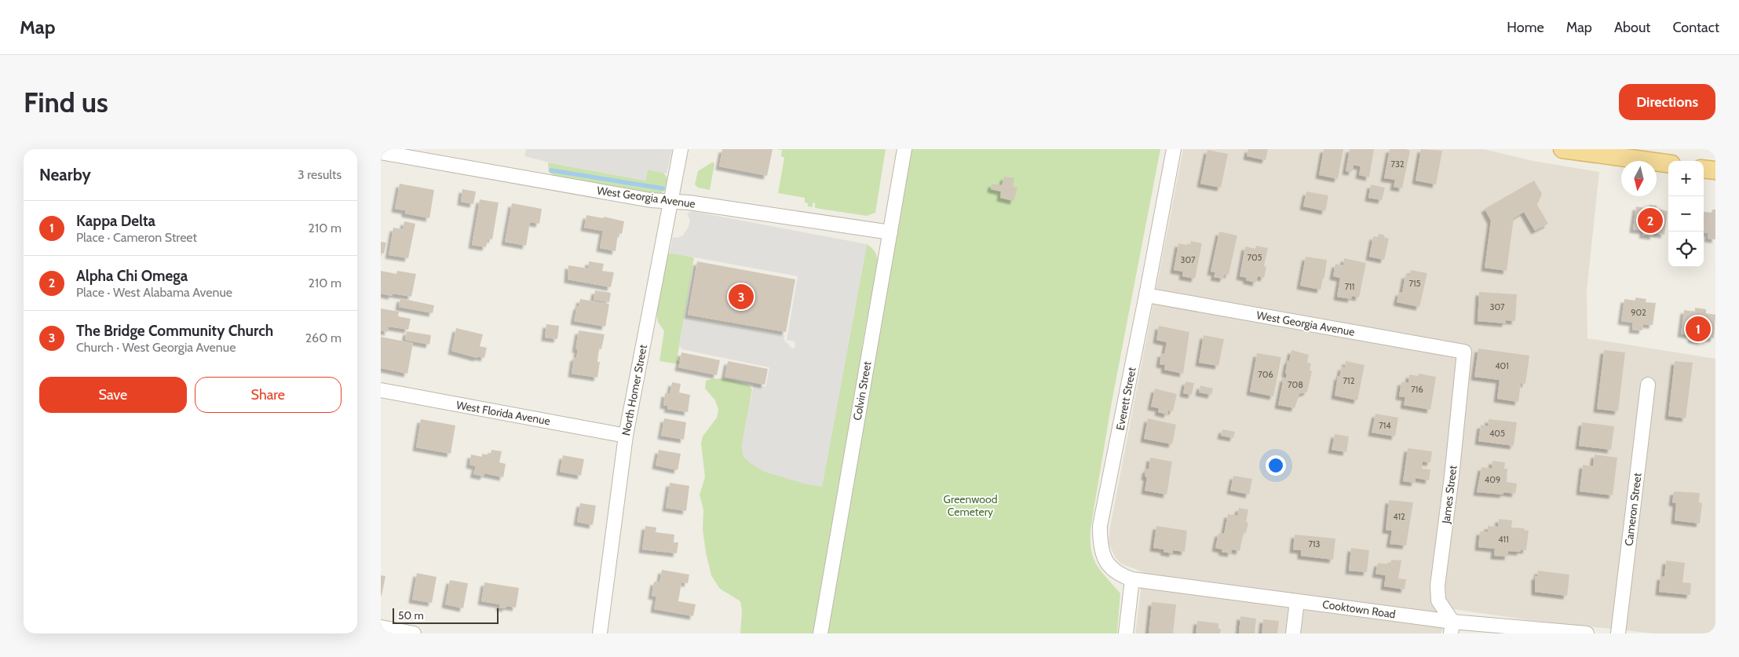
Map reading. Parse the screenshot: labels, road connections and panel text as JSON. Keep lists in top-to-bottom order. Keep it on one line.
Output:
{"streets":{"street":["West Georgia Avenue","North Homer Street","Colvin Street","Everett Street","West Florida Avenue","James Street","Cameron Street","Cooktown Road"]},"crossings":[["West Georgia Avenue","North Homer Street"],["West Georgia Avenue","Colvin Street"],["West Georgia Avenue","Everett Street"],["West Georgia Avenue","James Street"],["North Homer Street","West Florida Avenue"],["Everett Street","Cooktown Road"],["James Street","Cooktown Road"]],"parks":["Greenwood Cemetery"],"house_numbers":["732","705","307","715","711","307","902","401","706","712","708","716","714","405","409","412","411","713"],"scale_bar":"50 m","north":"bottom","page":{"header":"Map","nav":["Home","Map","About","Contact"],"buttons":["Directions",["Save","Share"]],"title":"Find us","heading":["Nearby","3 results"],"map_buttons":["+","−"],"list":[{"mark":"1","name":"Kappa Delta","note":"Place · Cameron Street","value":"210 m"},{"mark":"2","name":"Alpha Chi Omega","note":"Place · West Alabama Avenue","value":"210 m"},{"mark":"3","name":"The Bridge Community Church","note":"Church · West Georgia Avenue","value":"260 m"}],"pins":["2","3","1"],"scale":"50 m"}}
